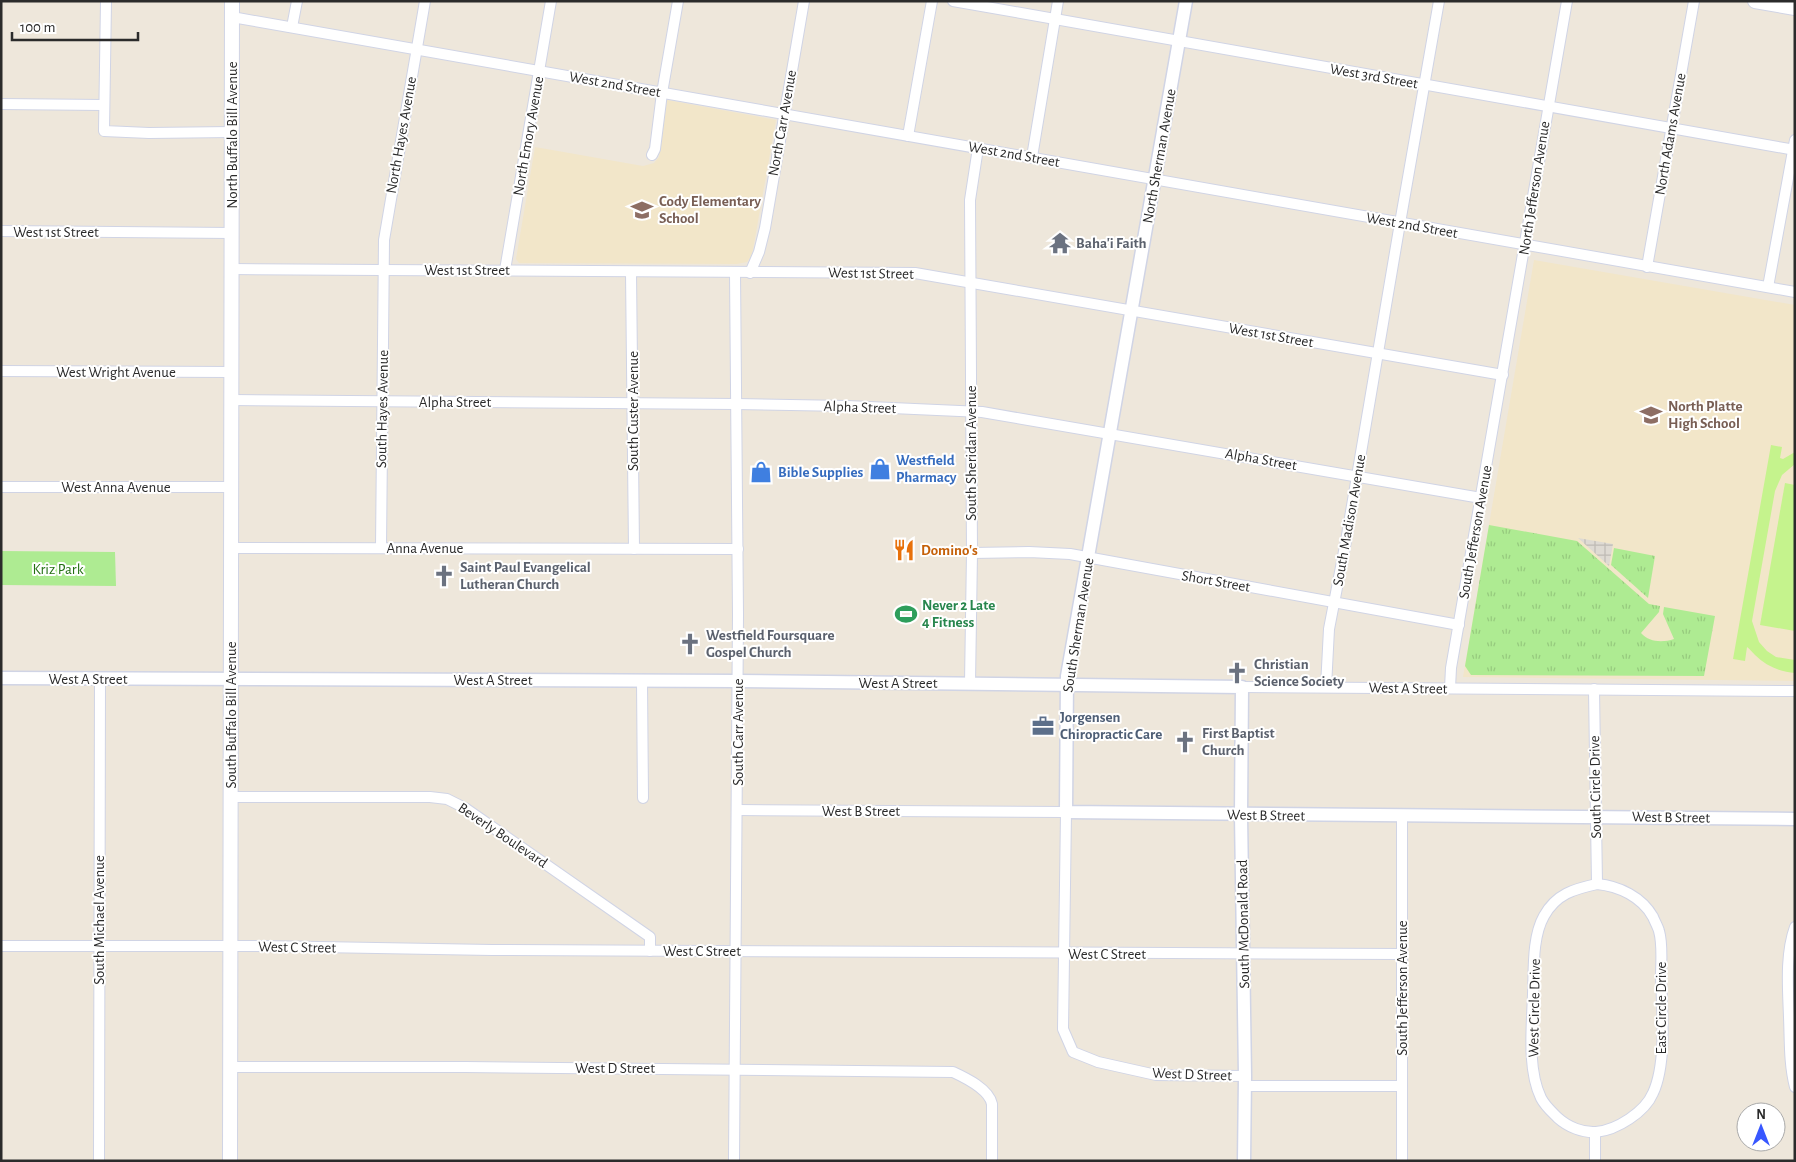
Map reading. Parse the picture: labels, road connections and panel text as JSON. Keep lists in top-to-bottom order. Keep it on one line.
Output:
{"streets":{"main road":["North Buffalo Bill Avenue","South Buffalo Bill Avenue"],"street":["West 3rd Street","West 2nd Street","North Carr Avenue","North Adams Avenue","North Hayes Avenue","North Emory Avenue","North Sherman Avenue","North Jefferson Avenue","West 1st Street","West Wright Avenue","Alpha Street","South Hayes Avenue","South Custer Avenue","South Sheridan Avenue","West Anna Avenue","South Madison Avenue","South Jefferson Avenue","Anna Avenue","Short Street","South Sherman Avenue","West A Street","South Carr Avenue","South Circle Drive","West B Street","Beverly Boulevard","South Michael Avenue","South McDonald Road","West C Street","West Circle Drive","East Circle Drive","West D Street"]},"crossings":[["West 3rd Street","North Adams Avenue"],["West 3rd Street","North Sherman Avenue"],["West 3rd Street","North Jefferson Avenue"],["West 3rd Street","South Madison Avenue"],["West 2nd Street","North Carr Avenue"],["West 2nd Street","North Adams Avenue"],["West 2nd Street","North Buffalo Bill Avenue"],["West 2nd Street","North Hayes Avenue"],["West 2nd Street","North Emory Avenue"],["West 2nd Street","North Sherman Avenue"],["West 2nd Street","North Jefferson Avenue"],["West 2nd Street","South Sheridan Avenue"],["West 2nd Street","South Madison Avenue"],["North Carr Avenue","West 1st Street"],["North Buffalo Bill Avenue","West 1st Street"],["North Buffalo Bill Avenue","South Buffalo Bill Avenue"],["North Hayes Avenue","West 1st Street"],["North Hayes Avenue","South Hayes Avenue"],["North Emory Avenue","West 1st Street"],["North Sherman Avenue","West 1st Street"],["North Sherman Avenue","South Sherman Avenue"],["North Jefferson Avenue","West 1st Street"],["North Jefferson Avenue","South Jefferson Avenue"],["West 1st Street","South Hayes Avenue"],["West 1st Street","South Custer Avenue"],["West 1st Street","South Sheridan Avenue"],["West 1st Street","South Madison Avenue"],["West 1st Street","South Jefferson Avenue"],["West 1st Street","South Sherman Avenue"],["West 1st Street","South Buffalo Bill Avenue"],["West 1st Street","South Carr Avenue"],["West Wright Avenue","South Buffalo Bill Avenue"],["Alpha Street","South Hayes Avenue"],["Alpha Street","South Custer Avenue"],["Alpha Street","South Sheridan Avenue"],["Alpha Street","South Madison Avenue"],["Alpha Street","South Jefferson Avenue"],["Alpha Street","South Sherman Avenue"],["Alpha Street","South Buffalo Bill Avenue"],["Alpha Street","South Carr Avenue"],["South Hayes Avenue","Anna Avenue"],["South Custer Avenue","Anna Avenue"],["South Sheridan Avenue","Short Street"],["South Sheridan Avenue","West A Street"],["West Anna Avenue","South Buffalo Bill Avenue"],["South Madison Avenue","Short Street"],["South Madison Avenue","West A Street"],["South Jefferson Avenue","Short Street"],["South Jefferson Avenue","West A Street"],["South Jefferson Avenue","West B Street"],["South Jefferson Avenue","West C Street"],["South Jefferson Avenue","West D Street"],["Anna Avenue","South Buffalo Bill Avenue"],["Anna Avenue","South Carr Avenue"],["Short Street","South Sherman Avenue"],["South Sherman Avenue","West A Street"],["South Sherman Avenue","West B Street"],["South Sherman Avenue","West C Street"],["South Sherman Avenue","West D Street"],["West A Street","South Buffalo Bill Avenue"],["West A Street","South Carr Avenue"],["West A Street","South Circle Drive"],["West A Street","South Michael Avenue"],["West A Street","South McDonald Road"],["South Buffalo Bill Avenue","Beverly Boulevard"],["South Buffalo Bill Avenue","West C Street"],["South Buffalo Bill Avenue","West D Street"],["South Carr Avenue","West B Street"],["South Carr Avenue","West C Street"],["South Carr Avenue","West D Street"],["South Circle Drive","West B Street"],["South Circle Drive","West Circle Drive"],["South Circle Drive","East Circle Drive"],["West B Street","South McDonald Road"],["Beverly Boulevard","West C Street"],["South Michael Avenue","West C Street"],["South McDonald Road","West C Street"],["South McDonald Road","West D Street"],["West Circle Drive","East Circle Drive"]],"parks":["Kriz Park"],"places":{"school or university":["Cody Elementary School","North Platte High School"],"temple":["Baha'i Faith"],"shop":["Westfield Pharmacy","Bible Supplies"],"restaurant":["Domino's"],"church":["Saint Paul Evangelical Lutheran Church","Westfield Foursquare Gospel Church","Christian Science Society","First Baptist Church"],"sports":["Never 2 Late 4 Fitness"],"office":["Jorgensen Chiropractic Care"]},"scale_bar":"100 m","north":"top"}
